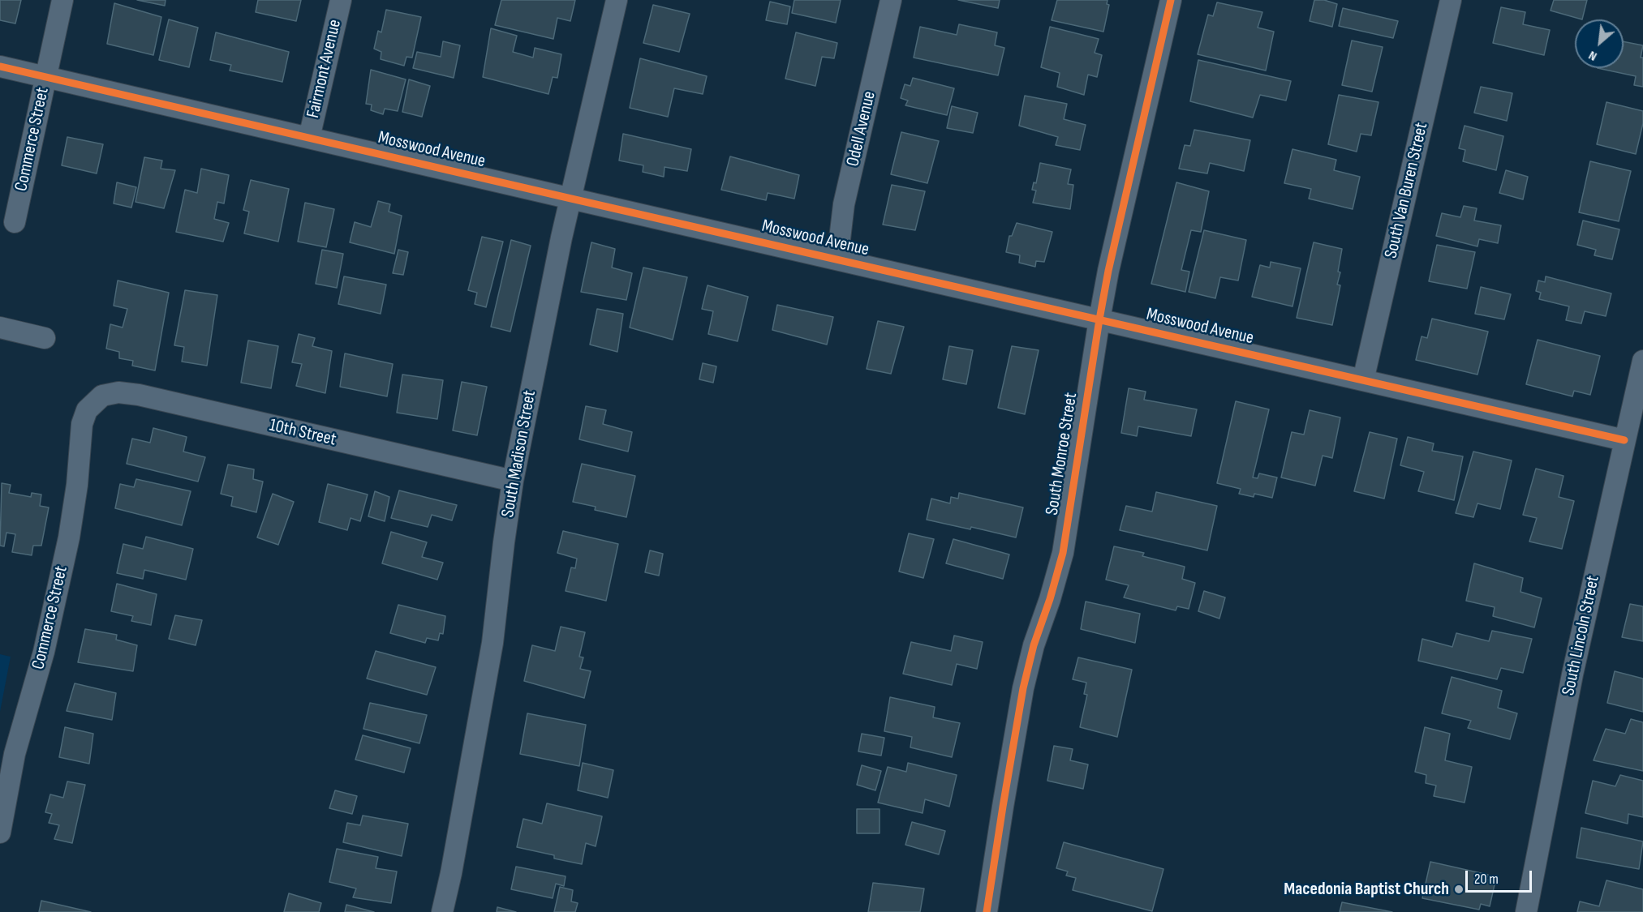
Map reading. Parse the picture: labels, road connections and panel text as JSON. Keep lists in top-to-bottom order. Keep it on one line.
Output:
{"streets":{"street":["Fairmont Avenue","Odell Avenue","Commerce Street","Mosswood Avenue","South Van Buren Street","10th Street","South Madison Street","South Monroe Street","South Lincoln Street"]},"crossings":[["Fairmont Avenue","Mosswood Avenue"],["Odell Avenue","Mosswood Avenue"],["Commerce Street","Mosswood Avenue"],["Commerce Street","10th Street"],["Mosswood Avenue","South Van Buren Street"],["Mosswood Avenue","South Madison Street"],["Mosswood Avenue","South Monroe Street"],["Mosswood Avenue","South Lincoln Street"],["10th Street","South Madison Street"]],"places":["Macedonia Baptist Church"],"scale_bar":"20 m","north":"bottom left"}
